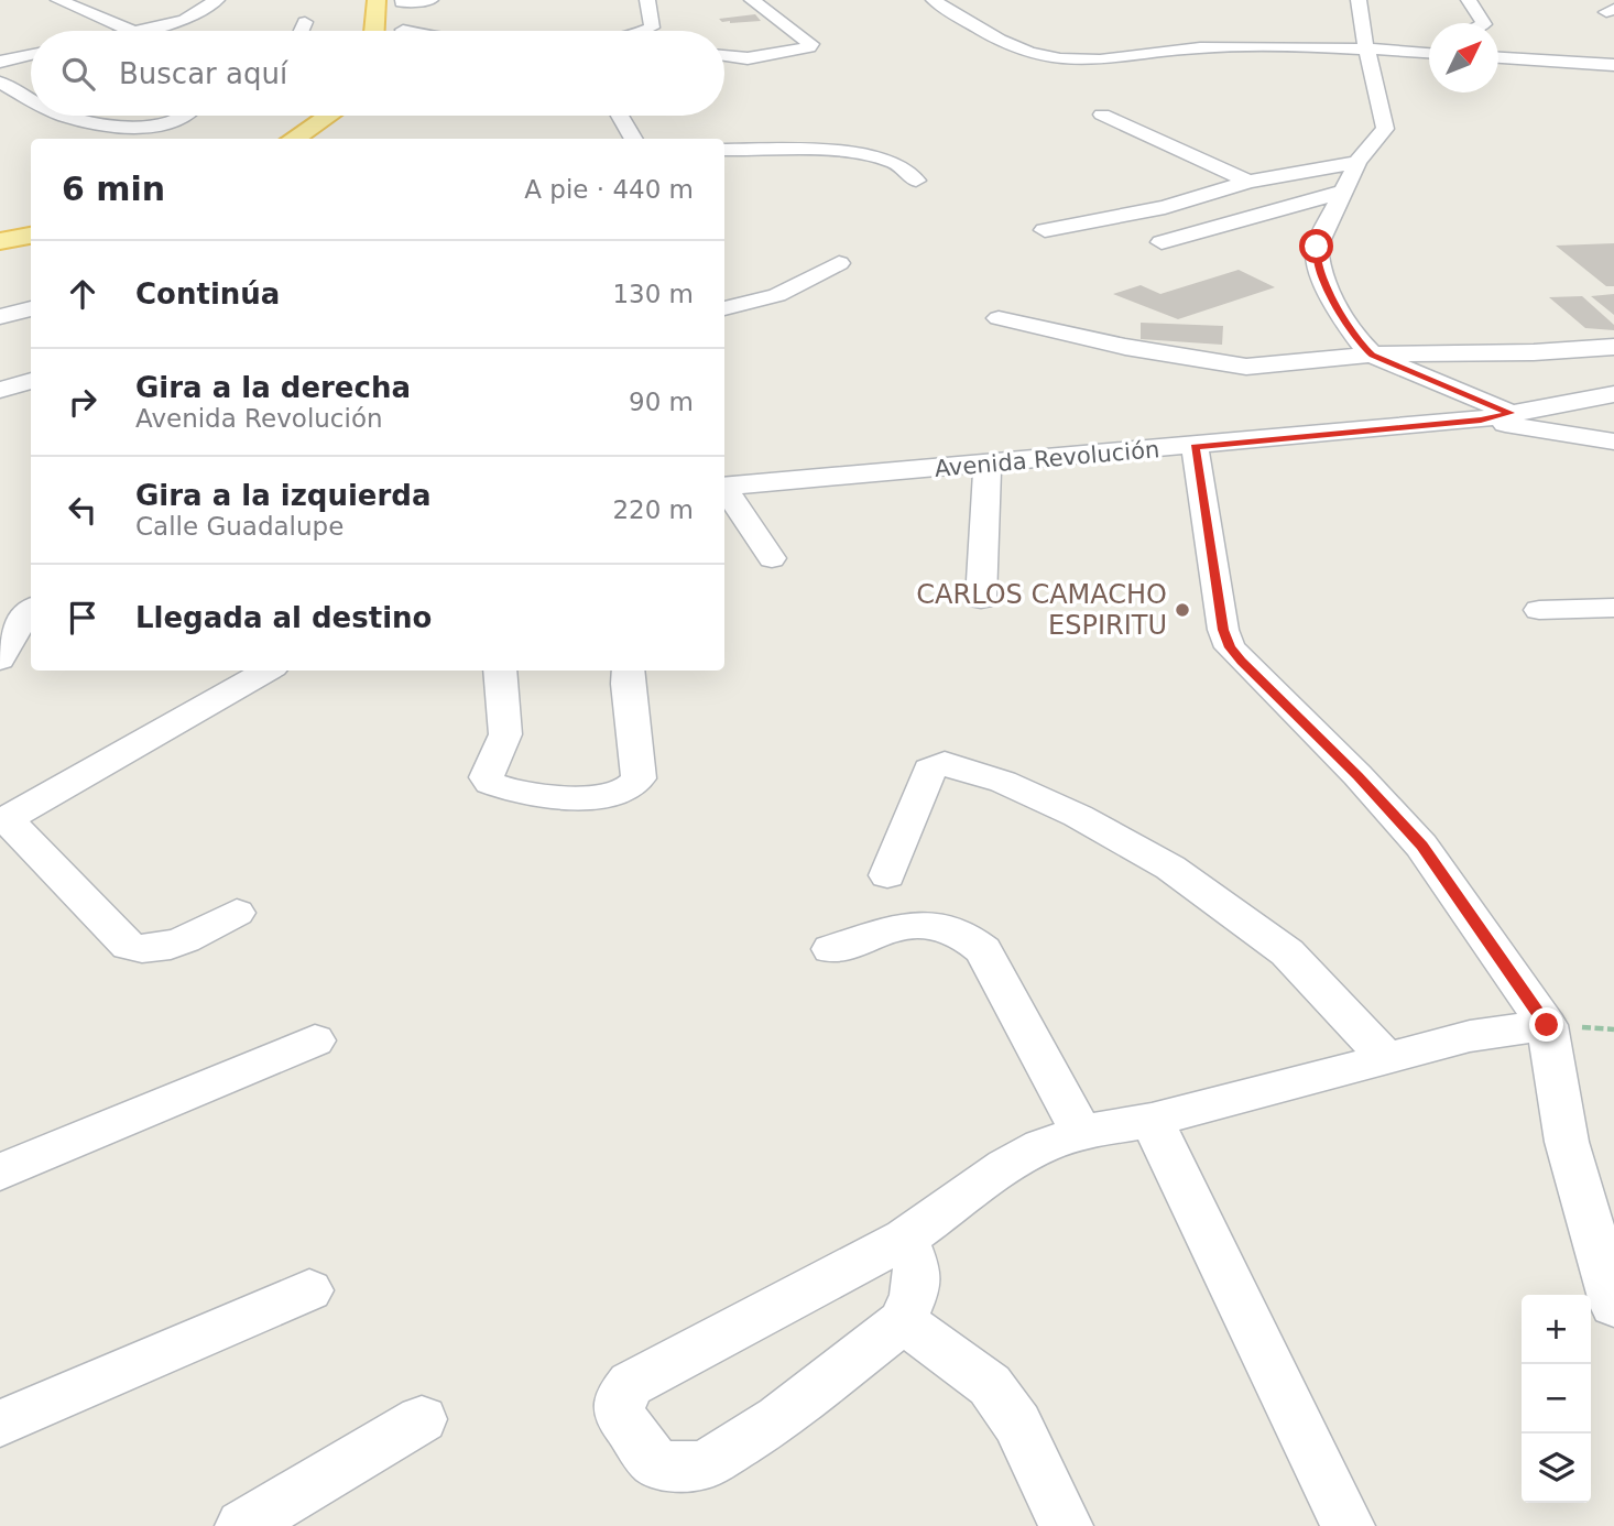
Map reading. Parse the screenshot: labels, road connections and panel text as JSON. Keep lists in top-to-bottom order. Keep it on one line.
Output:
{"streets":{"street":["Avenida Revolución"]},"places":["CARLOS CAMACHO ESPIRITU"],"north":"top right","page":{"search":"Buscar aquí","heading":["6 min","A pie · 440 m"],"list":[["Continúa","130 m"],["Gira a la derecha","Avenida Revolución","90 m"],["Gira a la izquierda","Calle Guadalupe","220 m"],"Llegada al destino"],"map_buttons":["+","−"]}}
